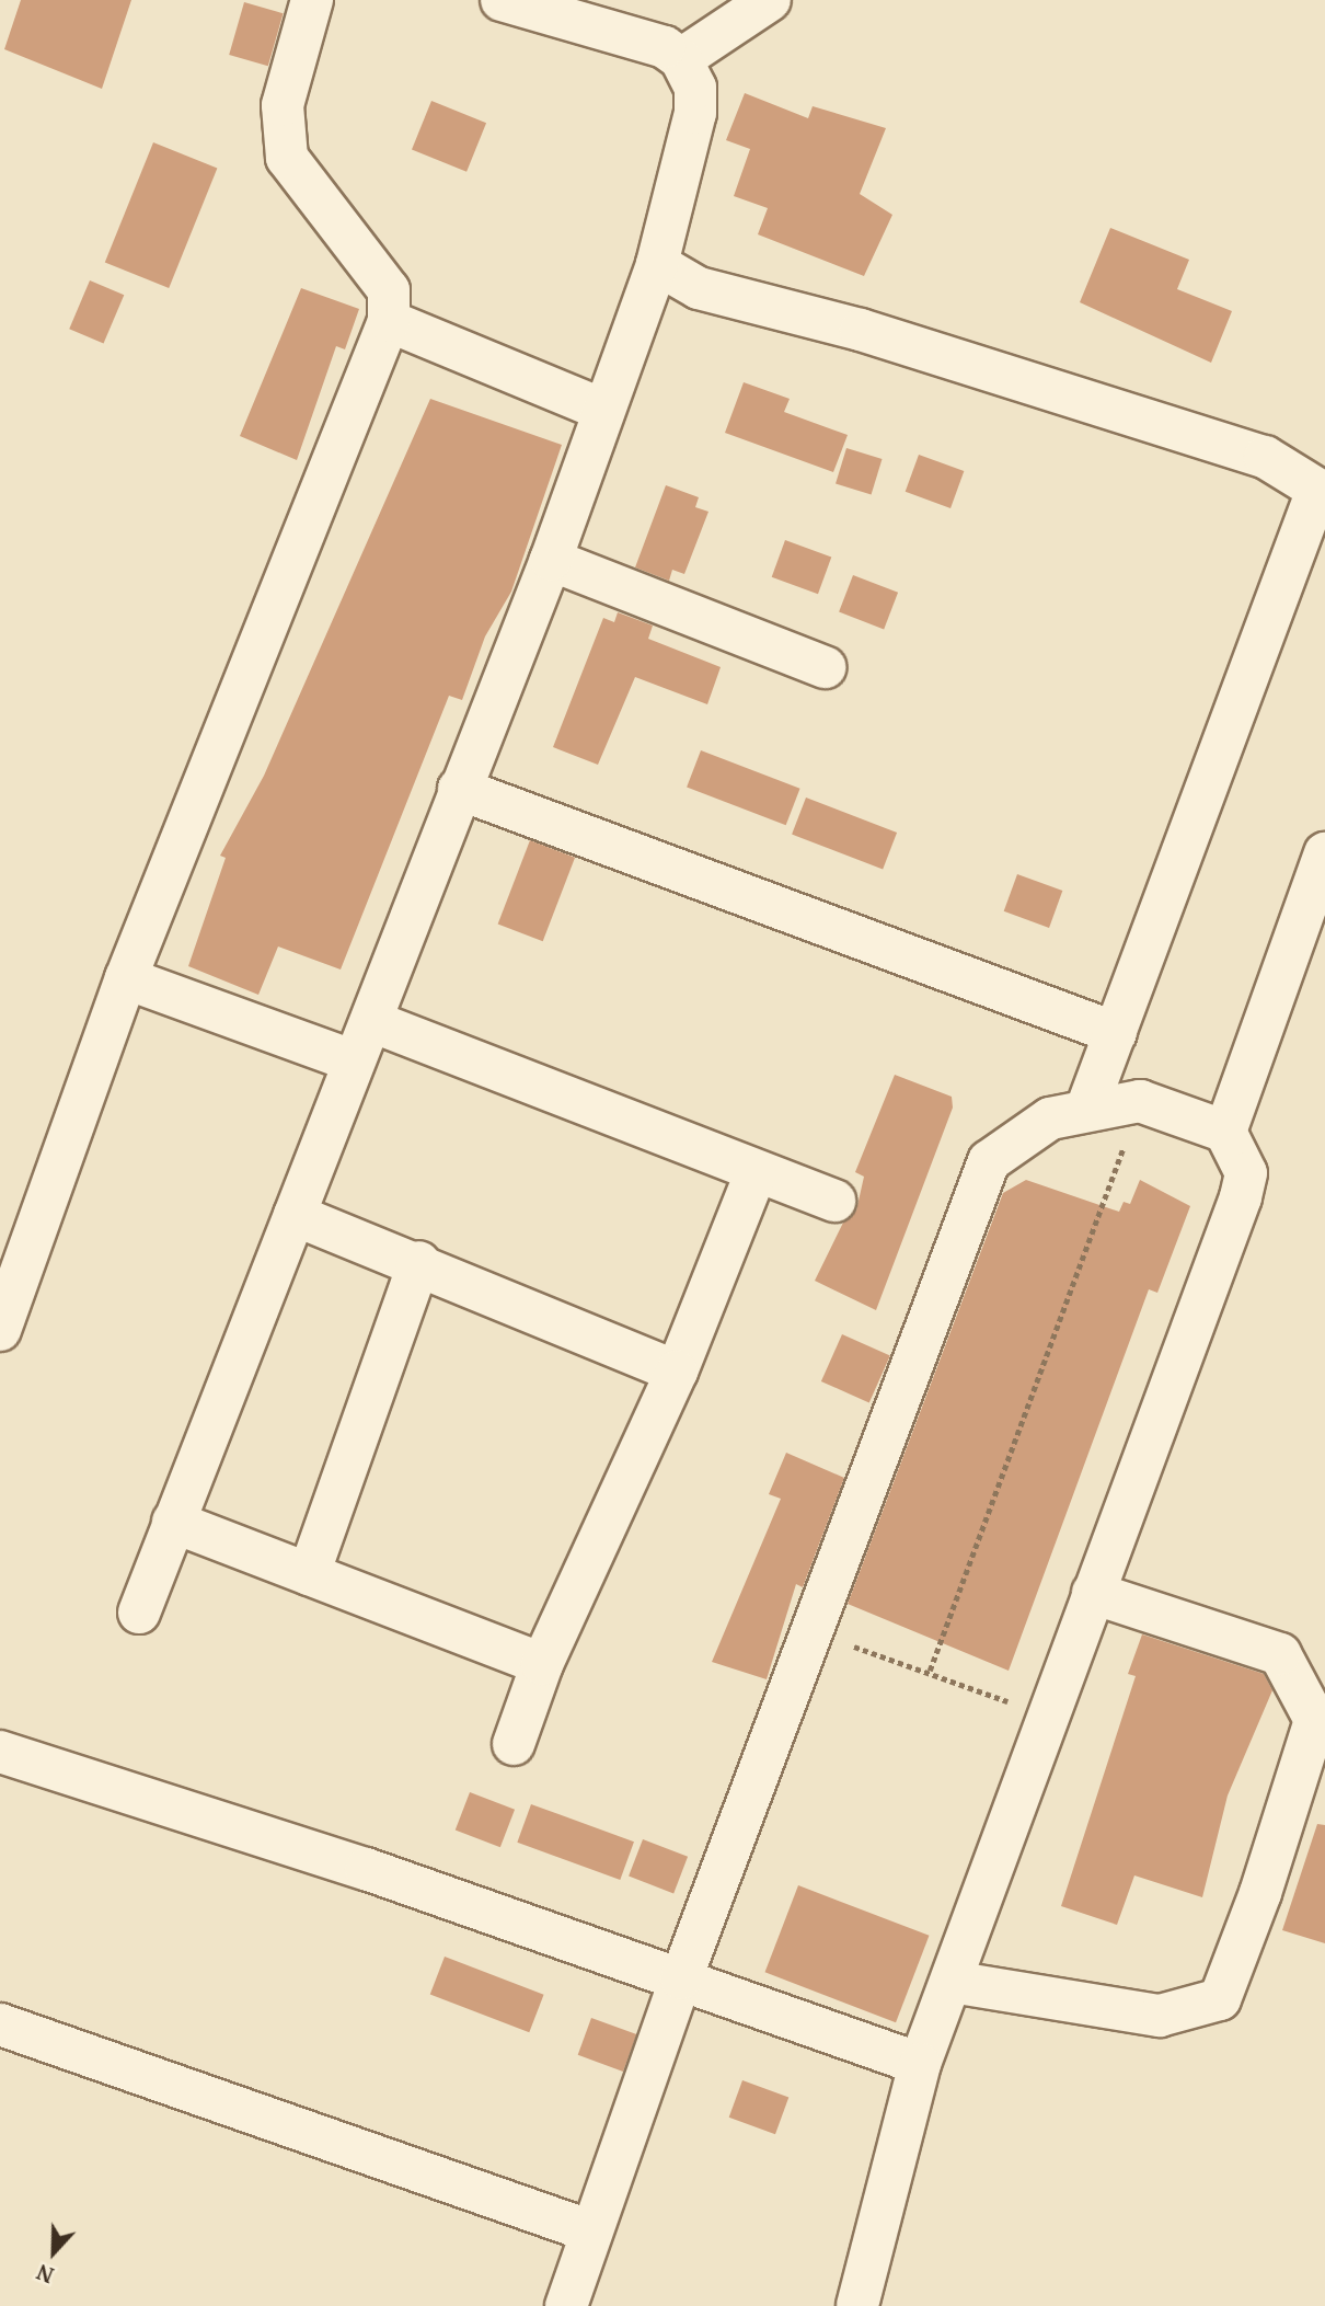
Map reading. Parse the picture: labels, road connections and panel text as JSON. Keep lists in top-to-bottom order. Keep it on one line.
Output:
{"north":"bottom"}
